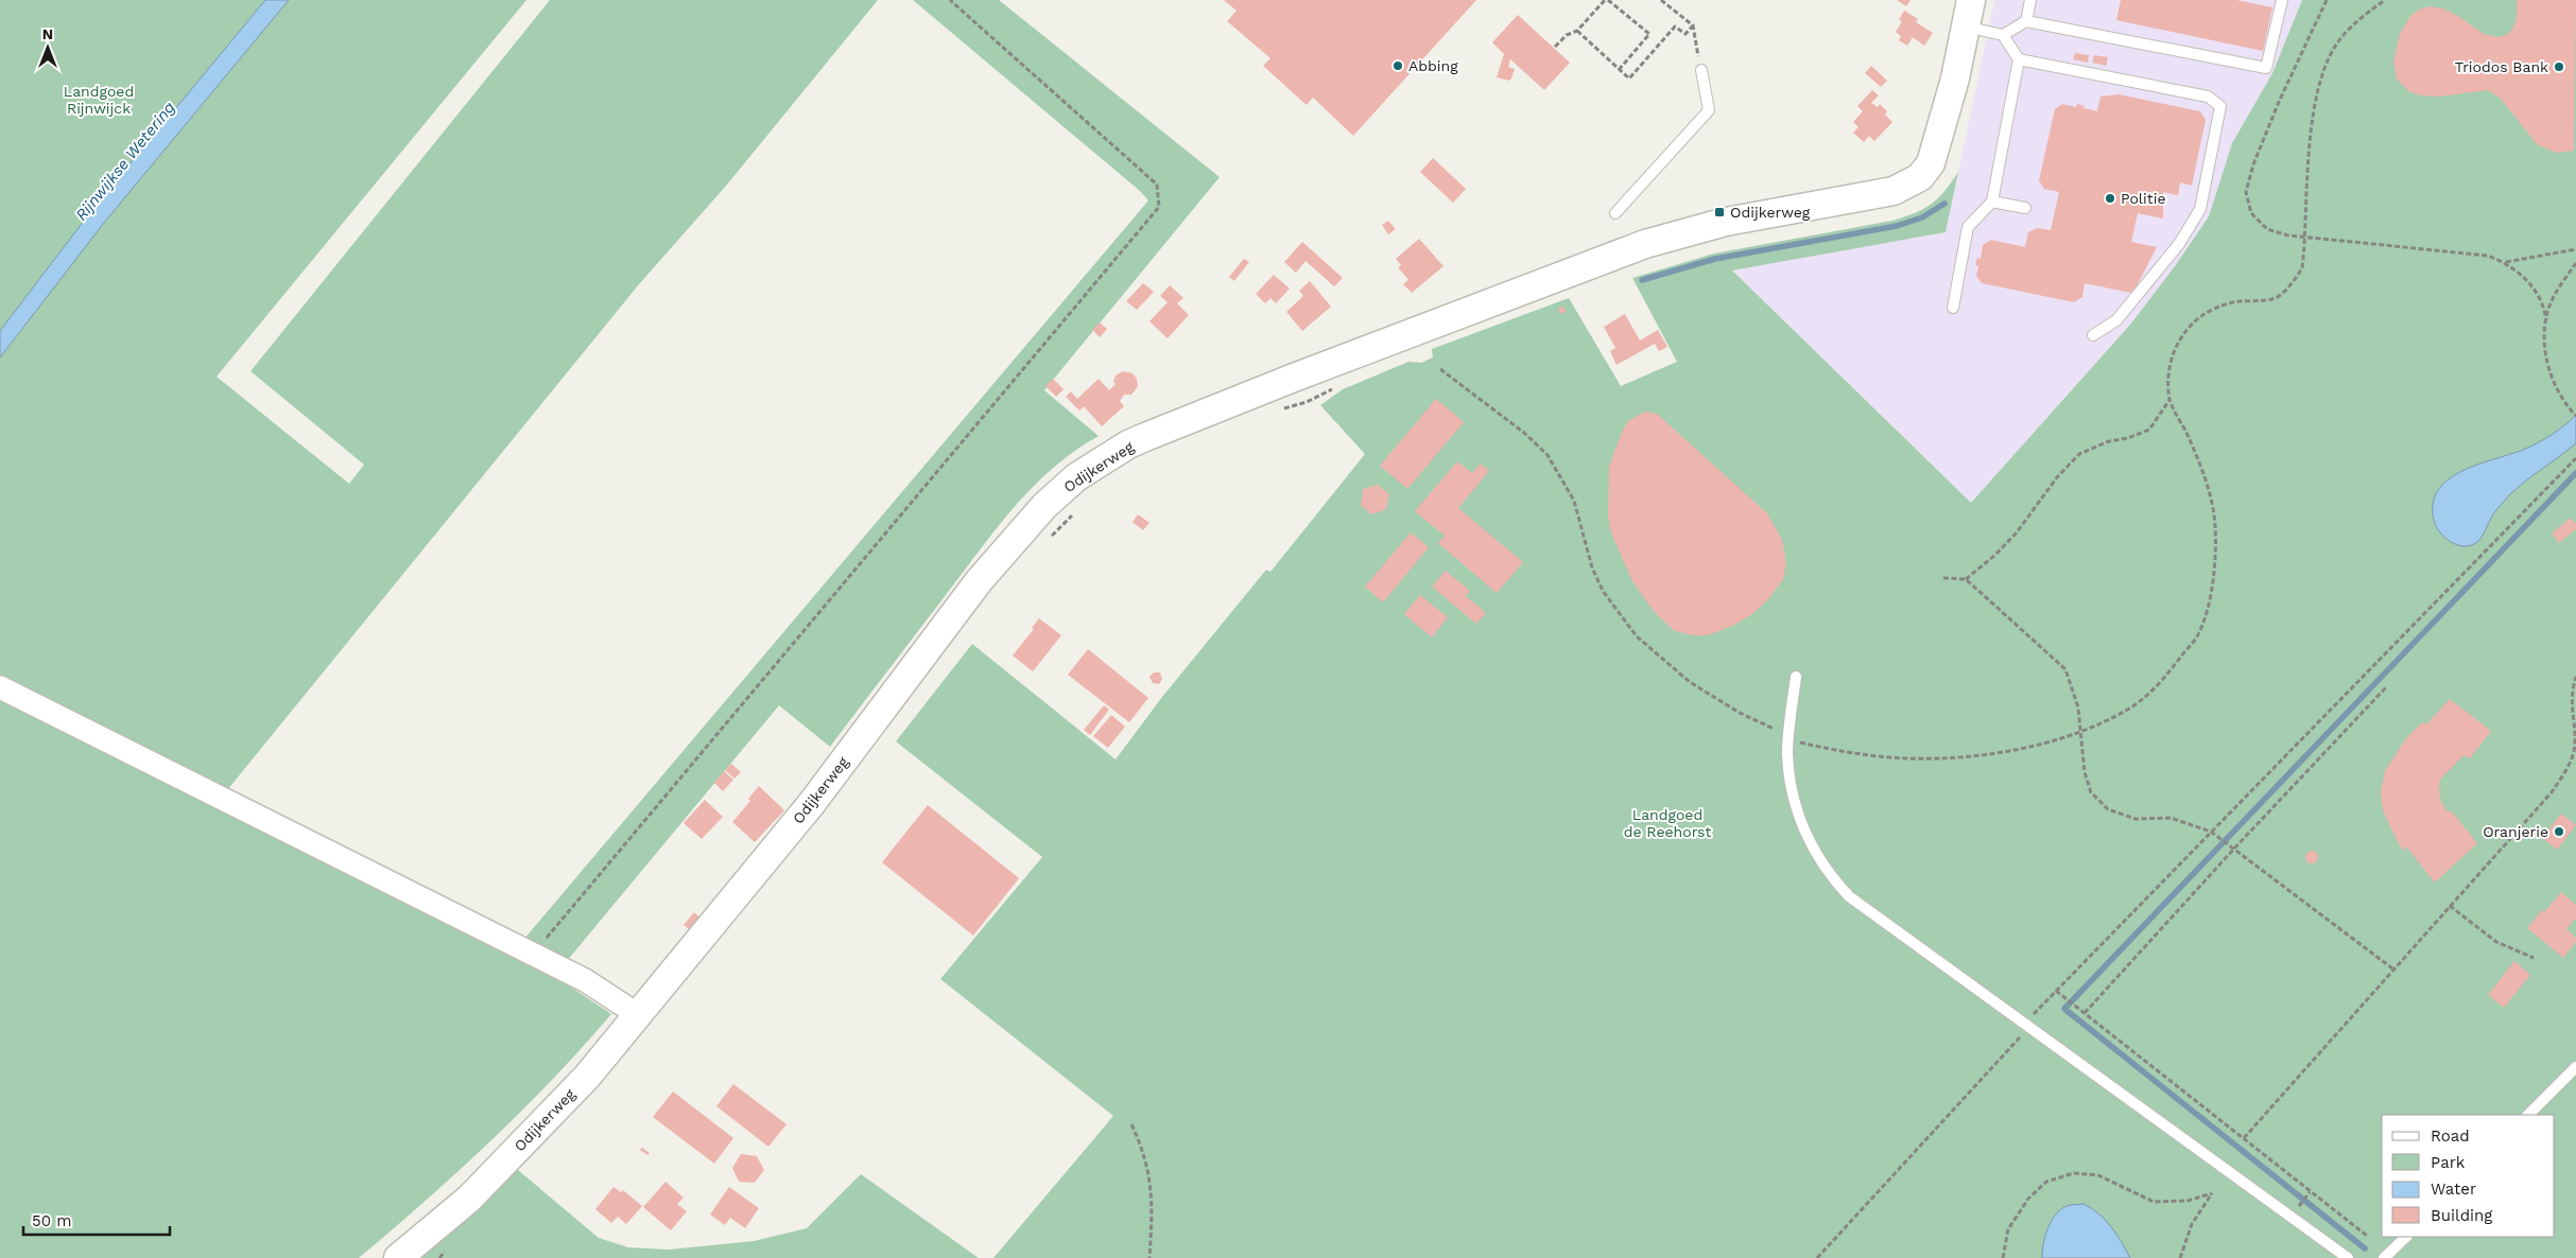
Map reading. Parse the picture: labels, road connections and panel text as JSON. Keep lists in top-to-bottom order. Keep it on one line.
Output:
{"streets":{"street":["Odijkerweg"]},"water":["Rijnwijkse Wetering"],"parks":["Landgoed Rijnwijck","Landgoed de Reehorst"],"places":{"other":["Abbing","Triodos Bank","Politie","Oranjerie"],"transit":["Odijkerweg"]},"legend":["Road","Park","Water","Building"],"scale_bar":"50 m","north":"top"}
